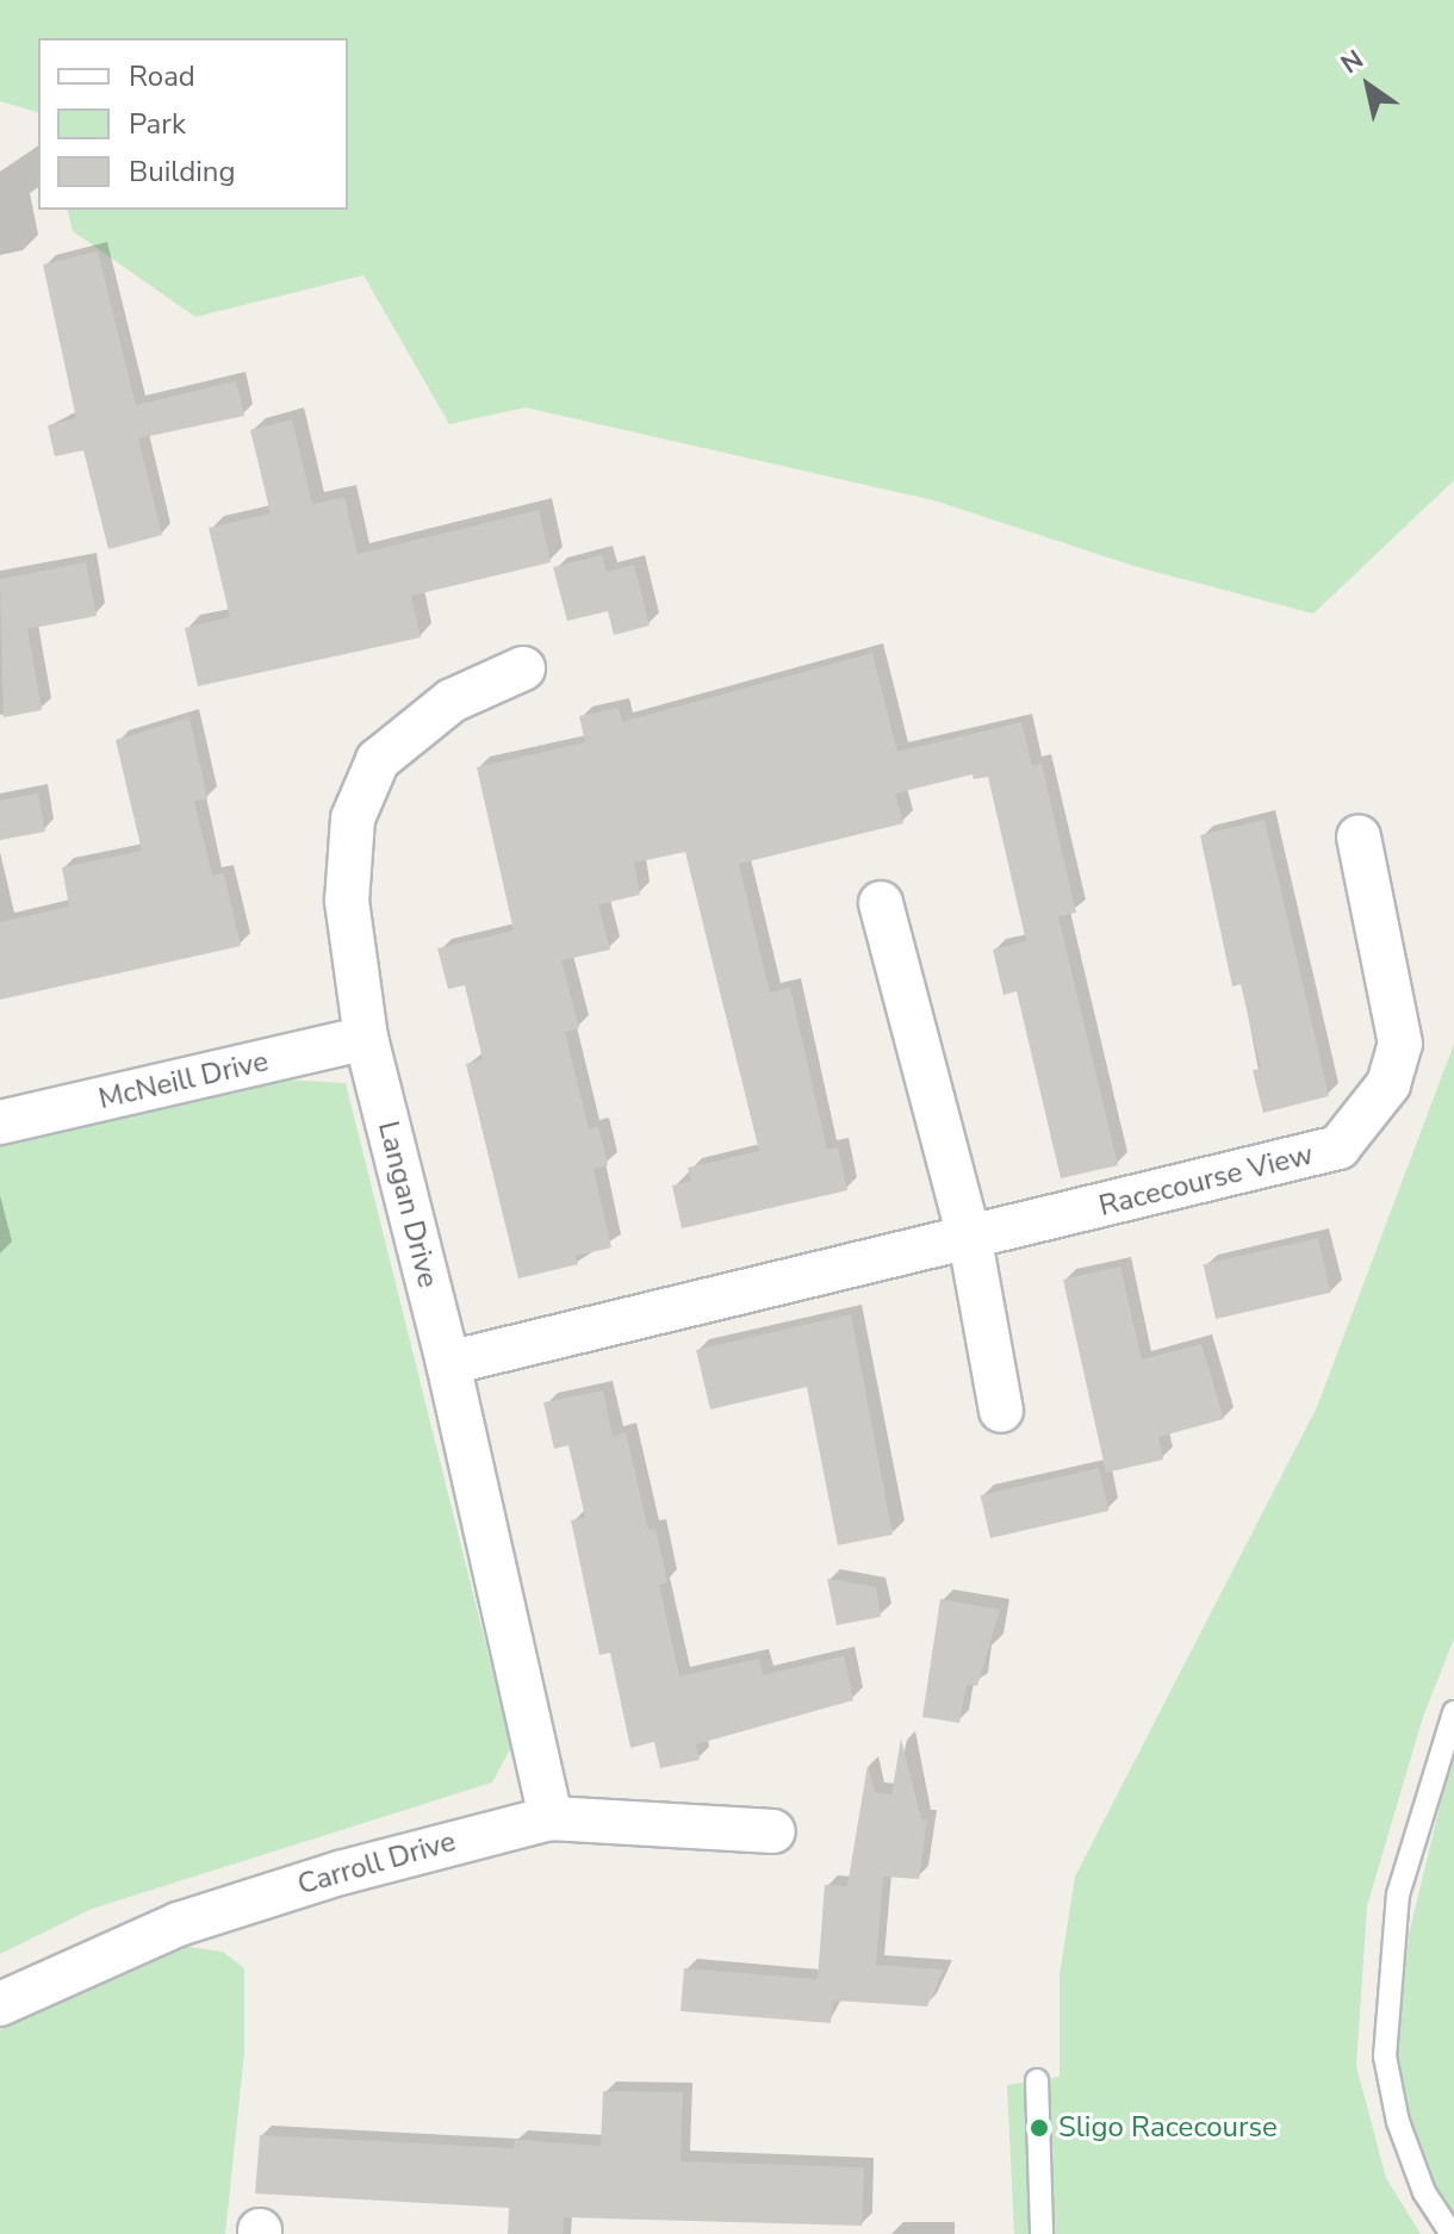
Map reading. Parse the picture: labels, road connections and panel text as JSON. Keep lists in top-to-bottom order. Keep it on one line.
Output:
{"streets":{"street":["McNeill Drive","Racecourse View","Langan Drive","Carroll Drive"]},"crossings":[["McNeill Drive","Langan Drive"],["Racecourse View","Langan Drive"],["Langan Drive","Carroll Drive"]],"places":["Sligo Racecourse"],"legend":["Road","Park","Building"],"north":"top left"}
